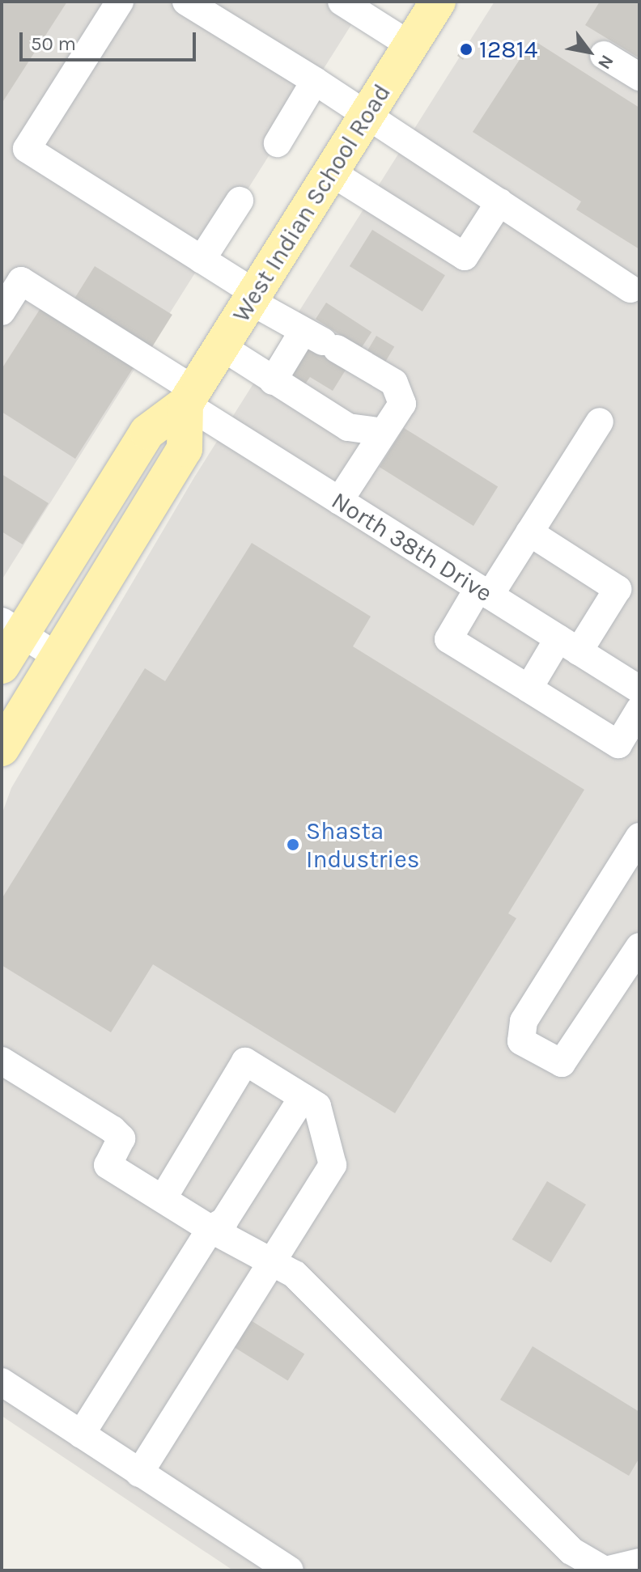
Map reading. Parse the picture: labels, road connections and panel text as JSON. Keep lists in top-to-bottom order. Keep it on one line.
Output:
{"streets":{"main road":["West Indian School Road"],"street":["North 38th Drive"]},"crossings":[["West Indian School Road","North 38th Drive"]],"places":["12814","Shasta Industries"],"scale_bar":"50 m","north":"bottom right"}
